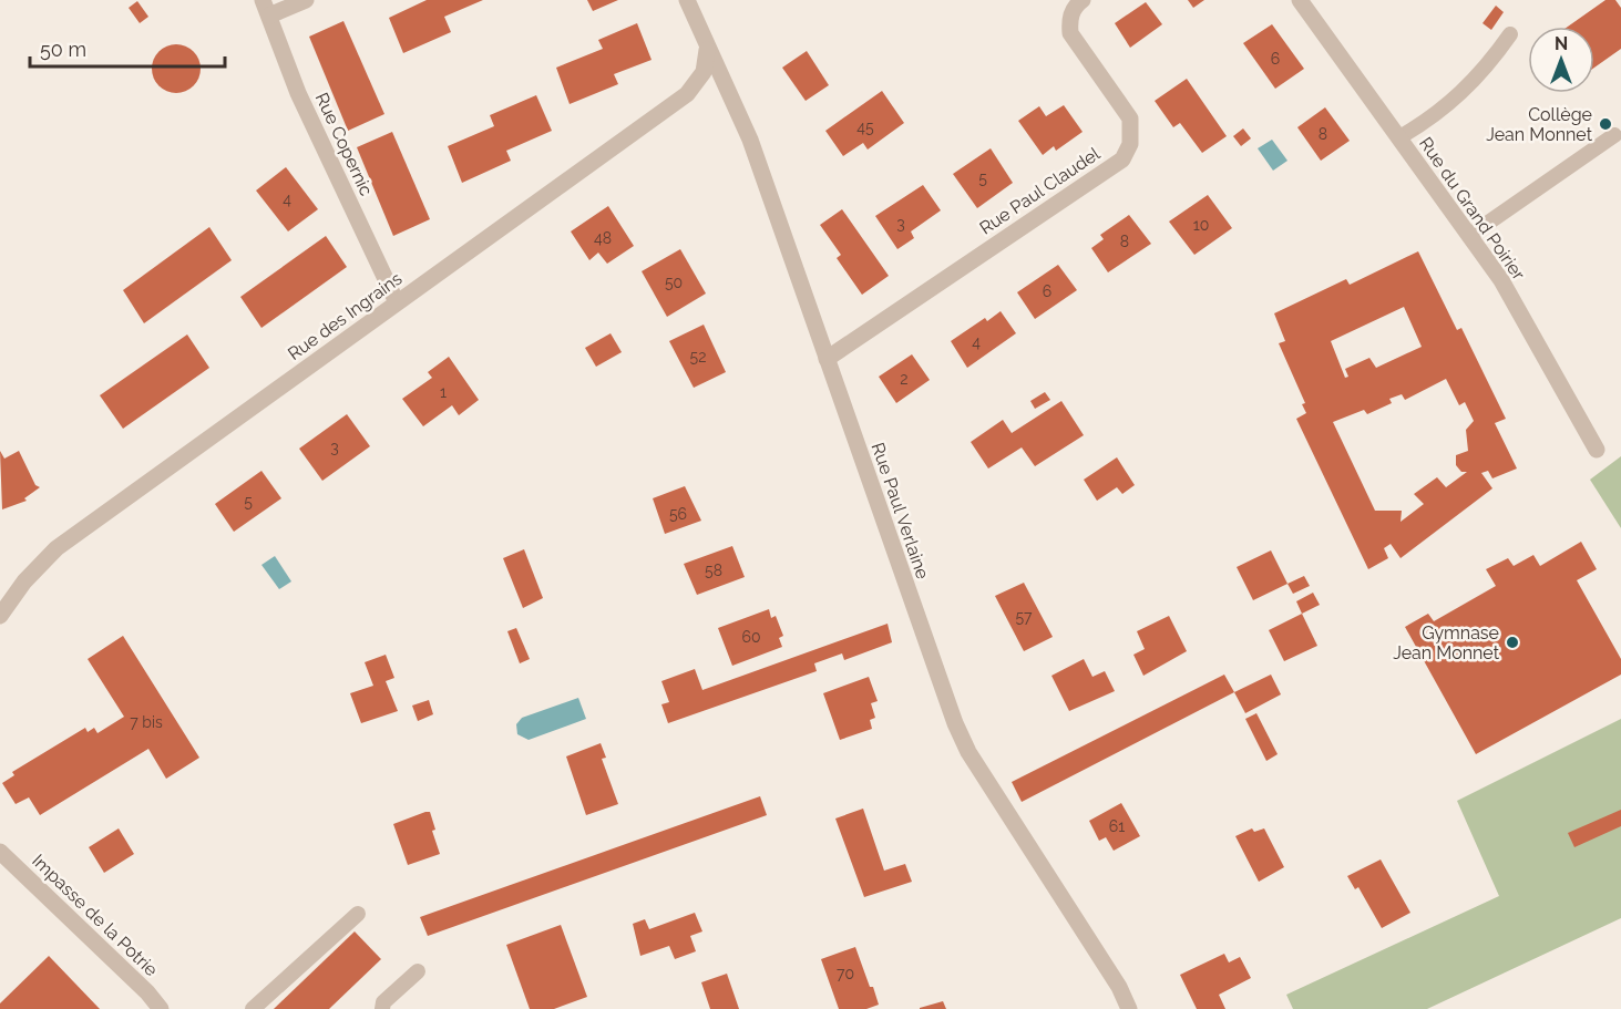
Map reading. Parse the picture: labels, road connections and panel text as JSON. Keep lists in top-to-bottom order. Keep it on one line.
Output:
{"streets":{"street":["Rue Copernic","Rue Paul Claudel","Rue du Grand Poirier","Rue des Ingrains","Rue Paul Verlaine","Impasse de la Potrie"]},"crossings":[["Rue Copernic","Rue des Ingrains"],["Rue Paul Claudel","Rue Paul Verlaine"],["Rue des Ingrains","Rue Paul Verlaine"]],"places":["Collège Jean Monnet","Gymnase Jean Monnet"],"house_numbers":["6","45","8","5","4","3","10","48","8","50","6","4","52","2","1","3","5","56","58","57","60","7 bis","61","70"],"scale_bar":"50 m","north":"top"}
